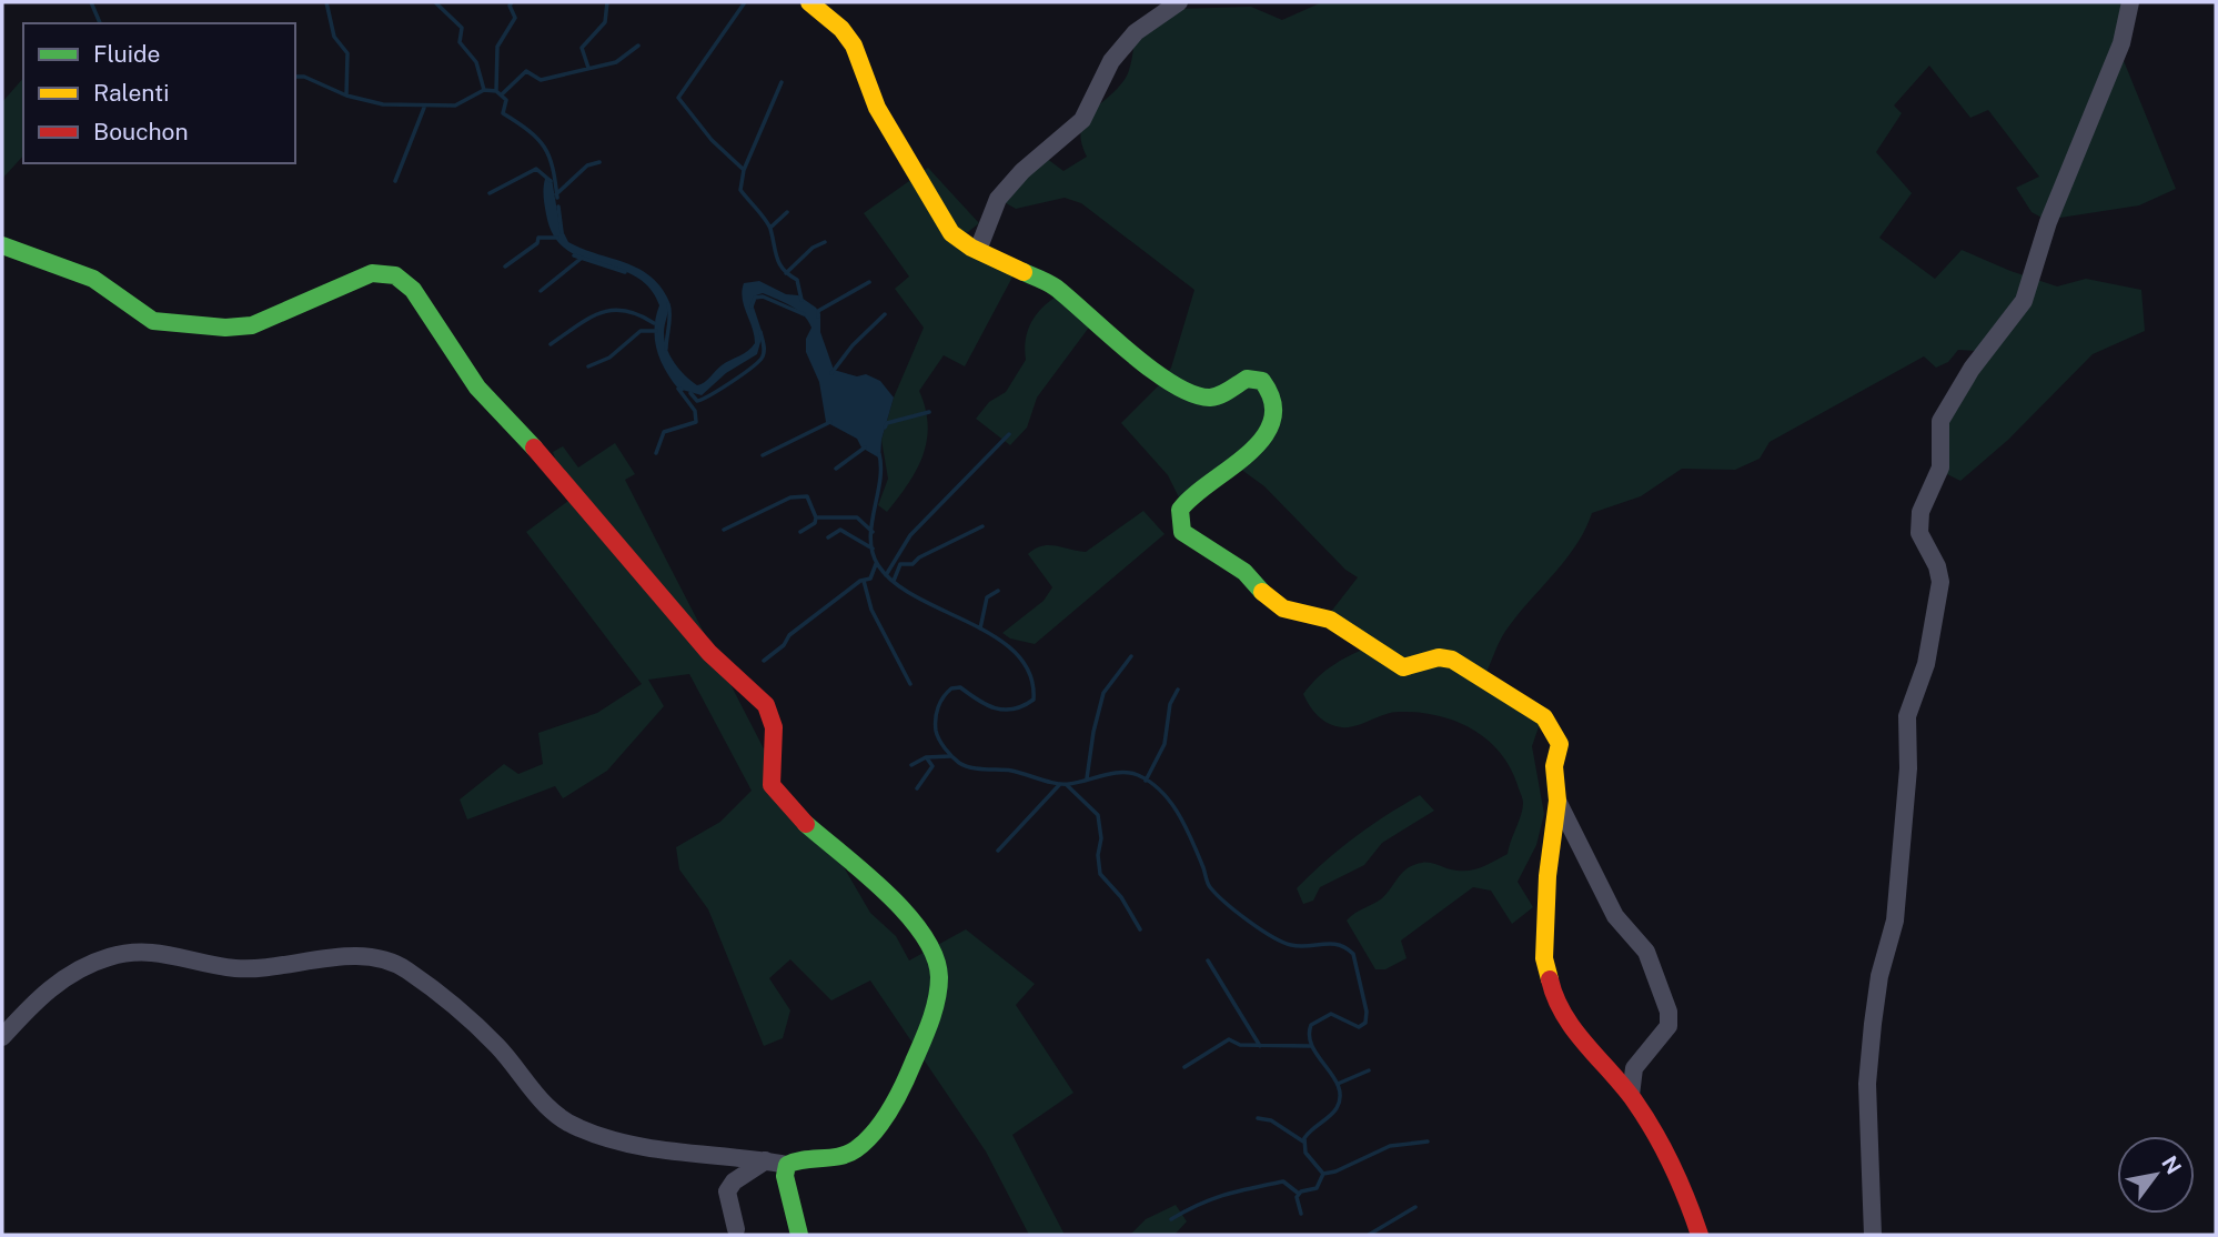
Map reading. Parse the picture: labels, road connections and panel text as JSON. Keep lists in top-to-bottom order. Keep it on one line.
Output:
{"legend":["Fluide","Ralenti","Bouchon"],"north":"top right"}
